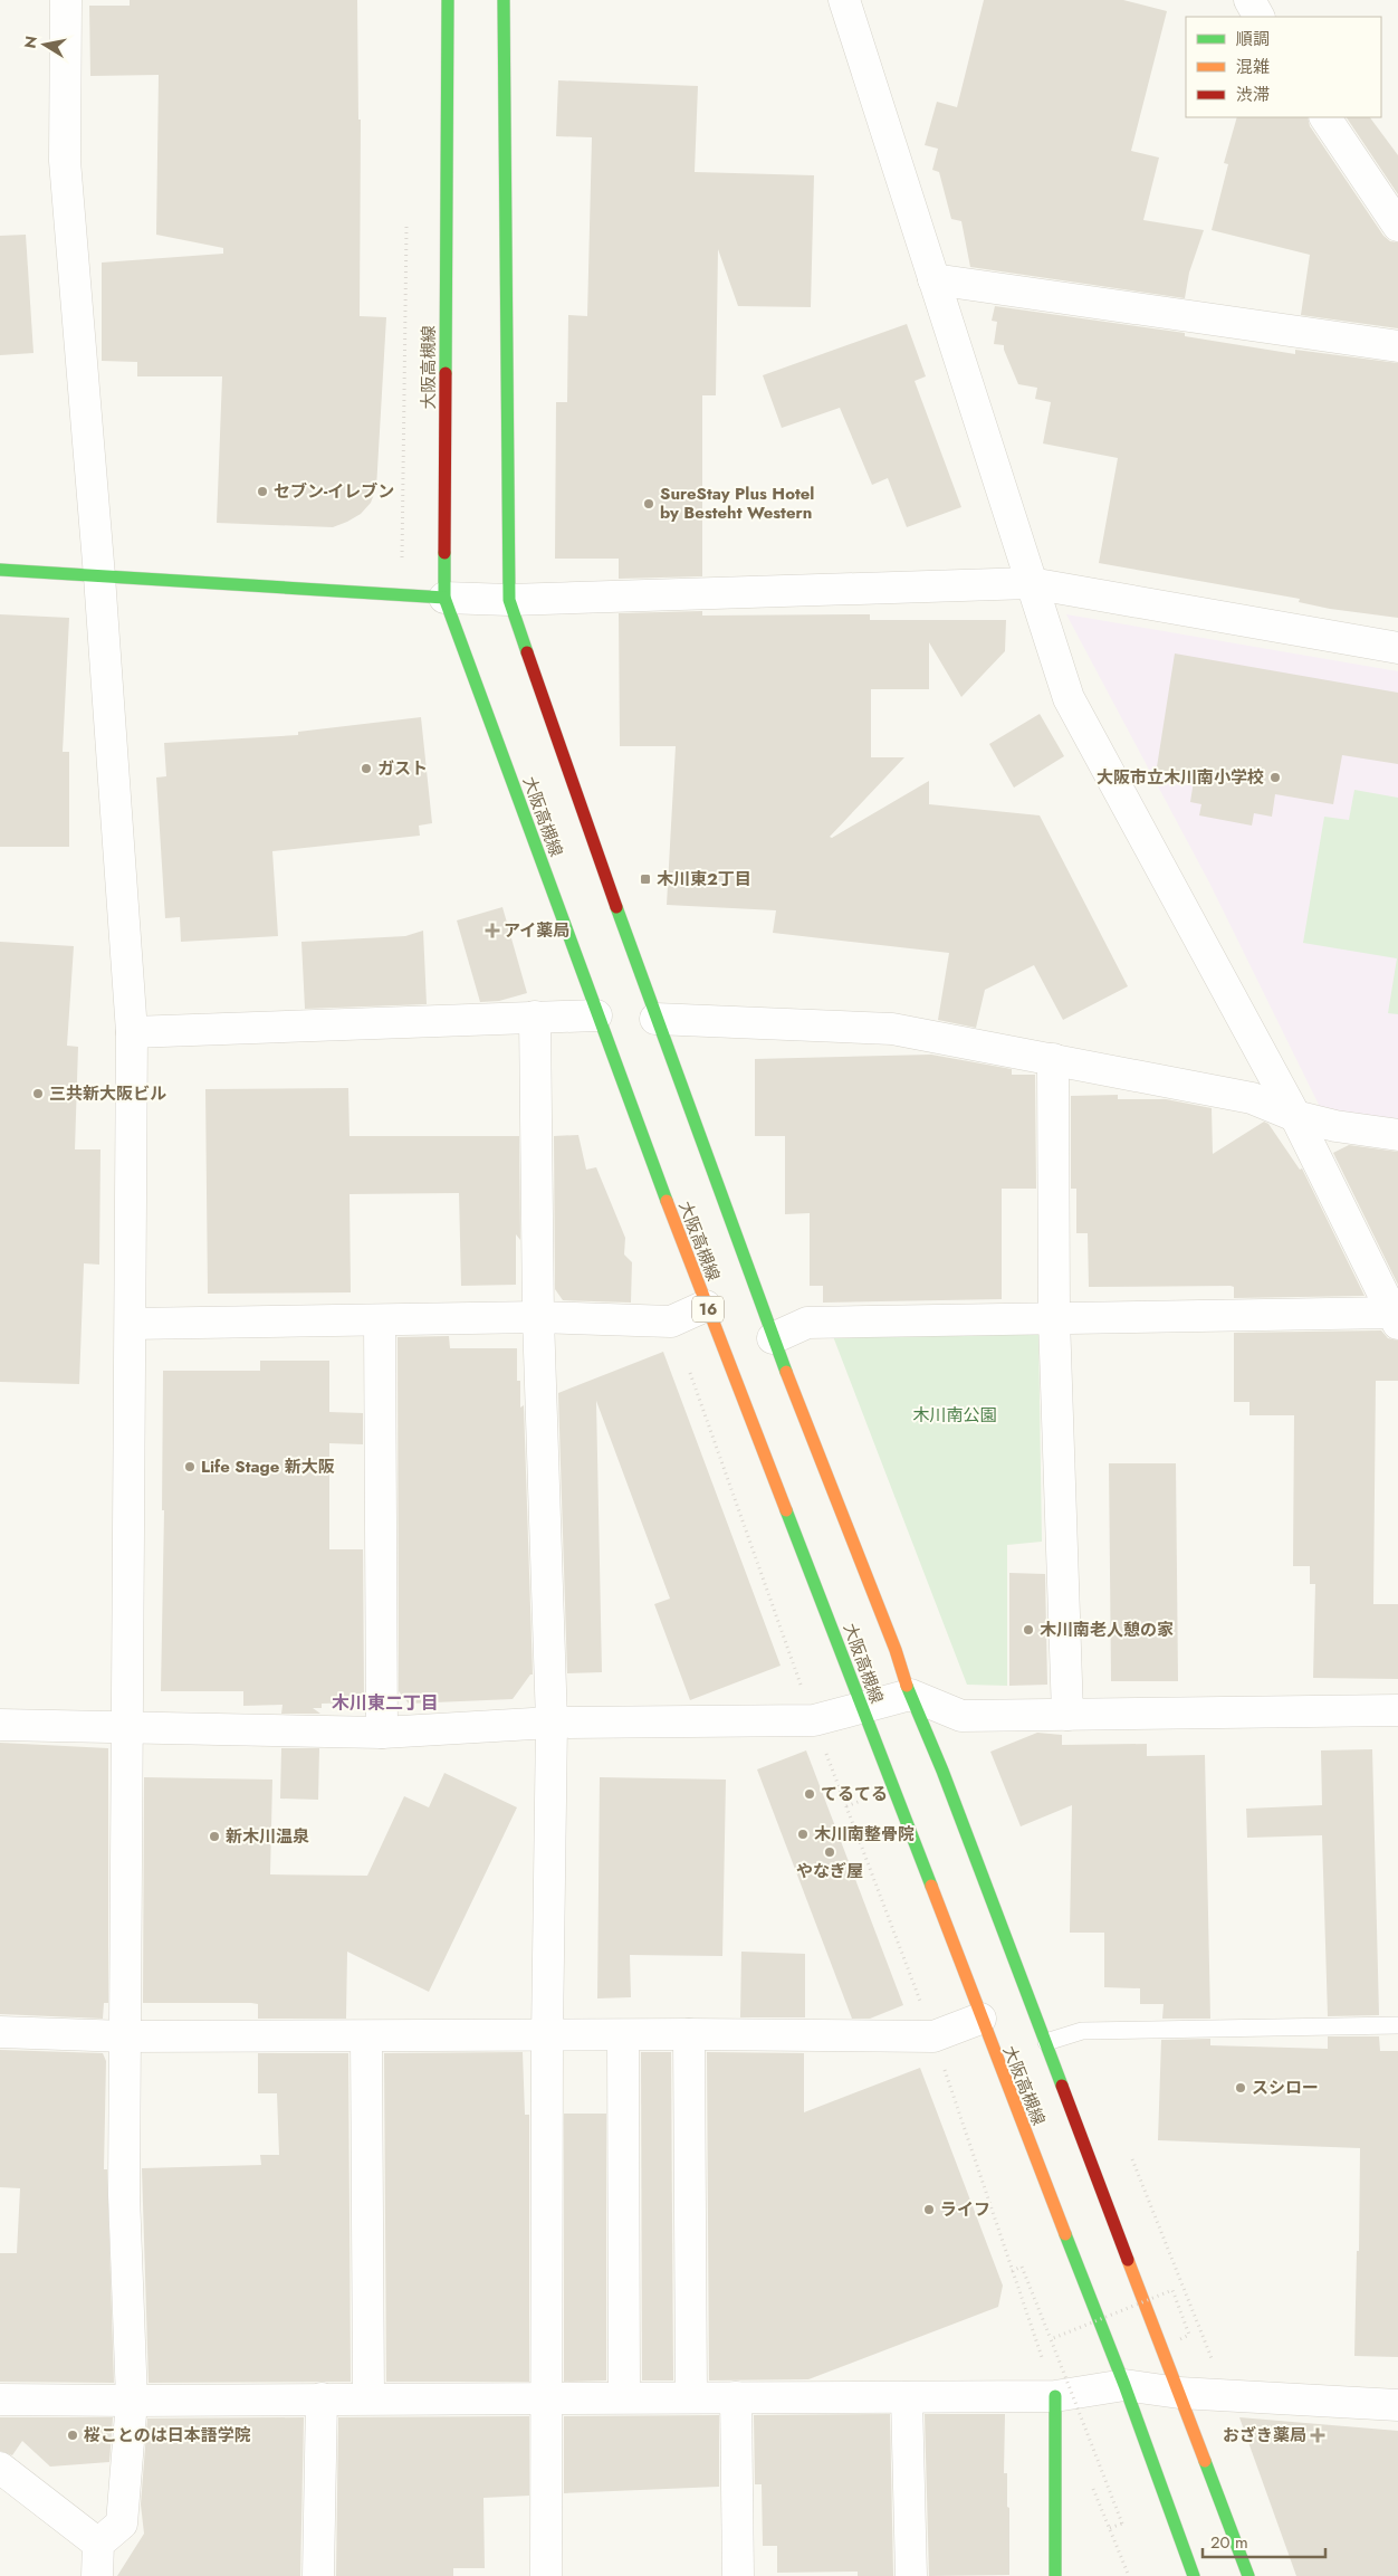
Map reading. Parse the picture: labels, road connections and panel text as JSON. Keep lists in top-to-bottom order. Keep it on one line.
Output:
{"streets":{"main road":["大阪高槻線","16"]},"districts":["木川東二丁目"],"parks":["木川南公園"],"places":{"other":["セブン-イレブン","SureStay Plus Hotel by Besteht Western","ガスト","大阪市立木川南小学校","三共新大阪ビル","Life Stage 新大阪","木川南老人憩の家","てるてる","木川南整骨院","新木川温泉","やなぎ屋","スシロー","ライフ","桜ことのは日本語学院"],"transit":["木川東2丁目"],"health":["アイ薬局","おざき薬局"]},"legend":["順調","混雑","渋滞"],"scale_bar":"20 m","north":"left"}
